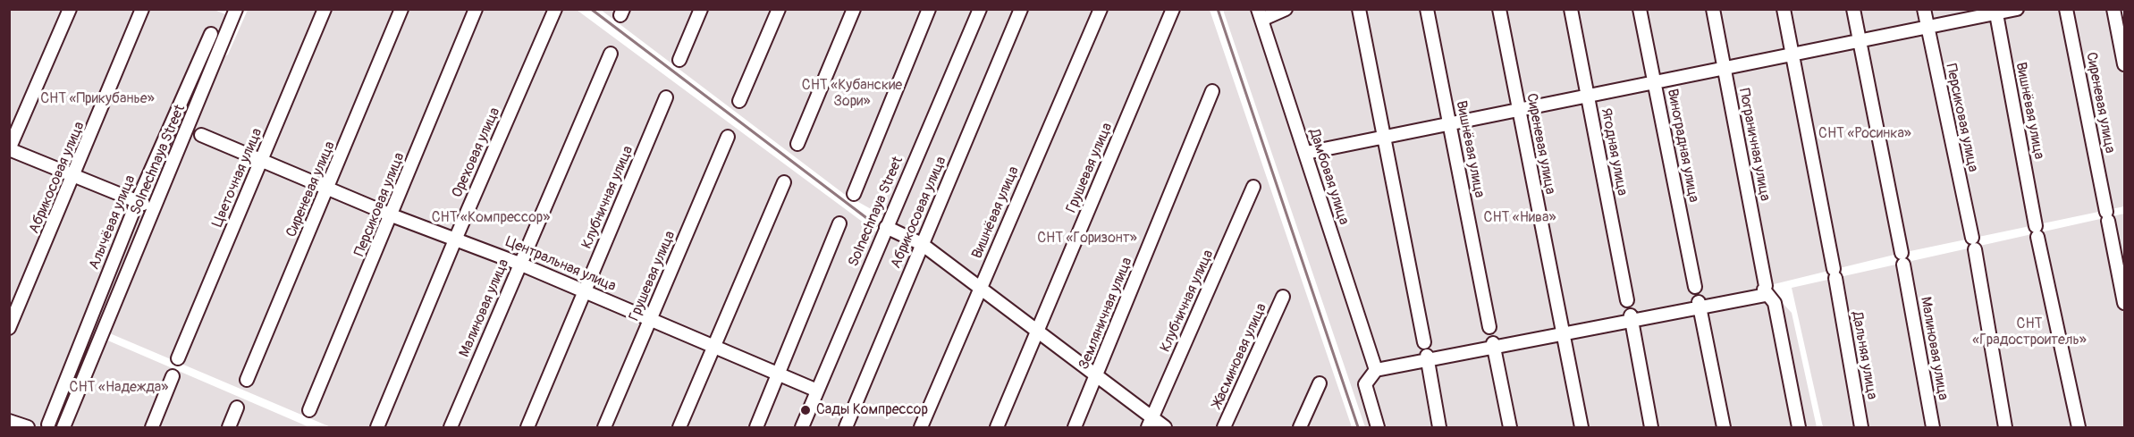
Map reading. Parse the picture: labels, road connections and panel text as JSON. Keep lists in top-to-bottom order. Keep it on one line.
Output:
{"streets":{"street":["Сиреневая улица","Вишнёвая улица","Персиковая улица","Пограничная улица","Виноградная улица","Ягодная улица","Ореховая улица","Solnechnaya Street","Грушевая улица","Дамбовая улица","Абрикосовая улица","Цветочная улица","Клубничная улица","Алычёвая улица","Центральная улица","Малиновая улица","Земляничная улица","Жасминовая улица","Дальняя улица"]},"crossings":[["Сиреневая улица","Центральная улица"],["Персиковая улица","Центральная улица"],["Ореховая улица","Центральная улица"],["Solnechnaya Street","Центральная улица"],["Грушевая улица","Центральная улица"],["Цветочная улица","Центральная улица"],["Клубничная улица","Центральная улица"],["Центральная улица","Малиновая улица"]],"parks":["СНТ «Кубанские Зори»","СНТ «Прикубанье»","СНТ «Росинка»","СНТ «Компрессор»","СНТ «Нива»","СНТ «Горизонт»","СНТ «Градостроитель»","СНТ «Надежда»"],"places":["Сады Компрессор"]}
